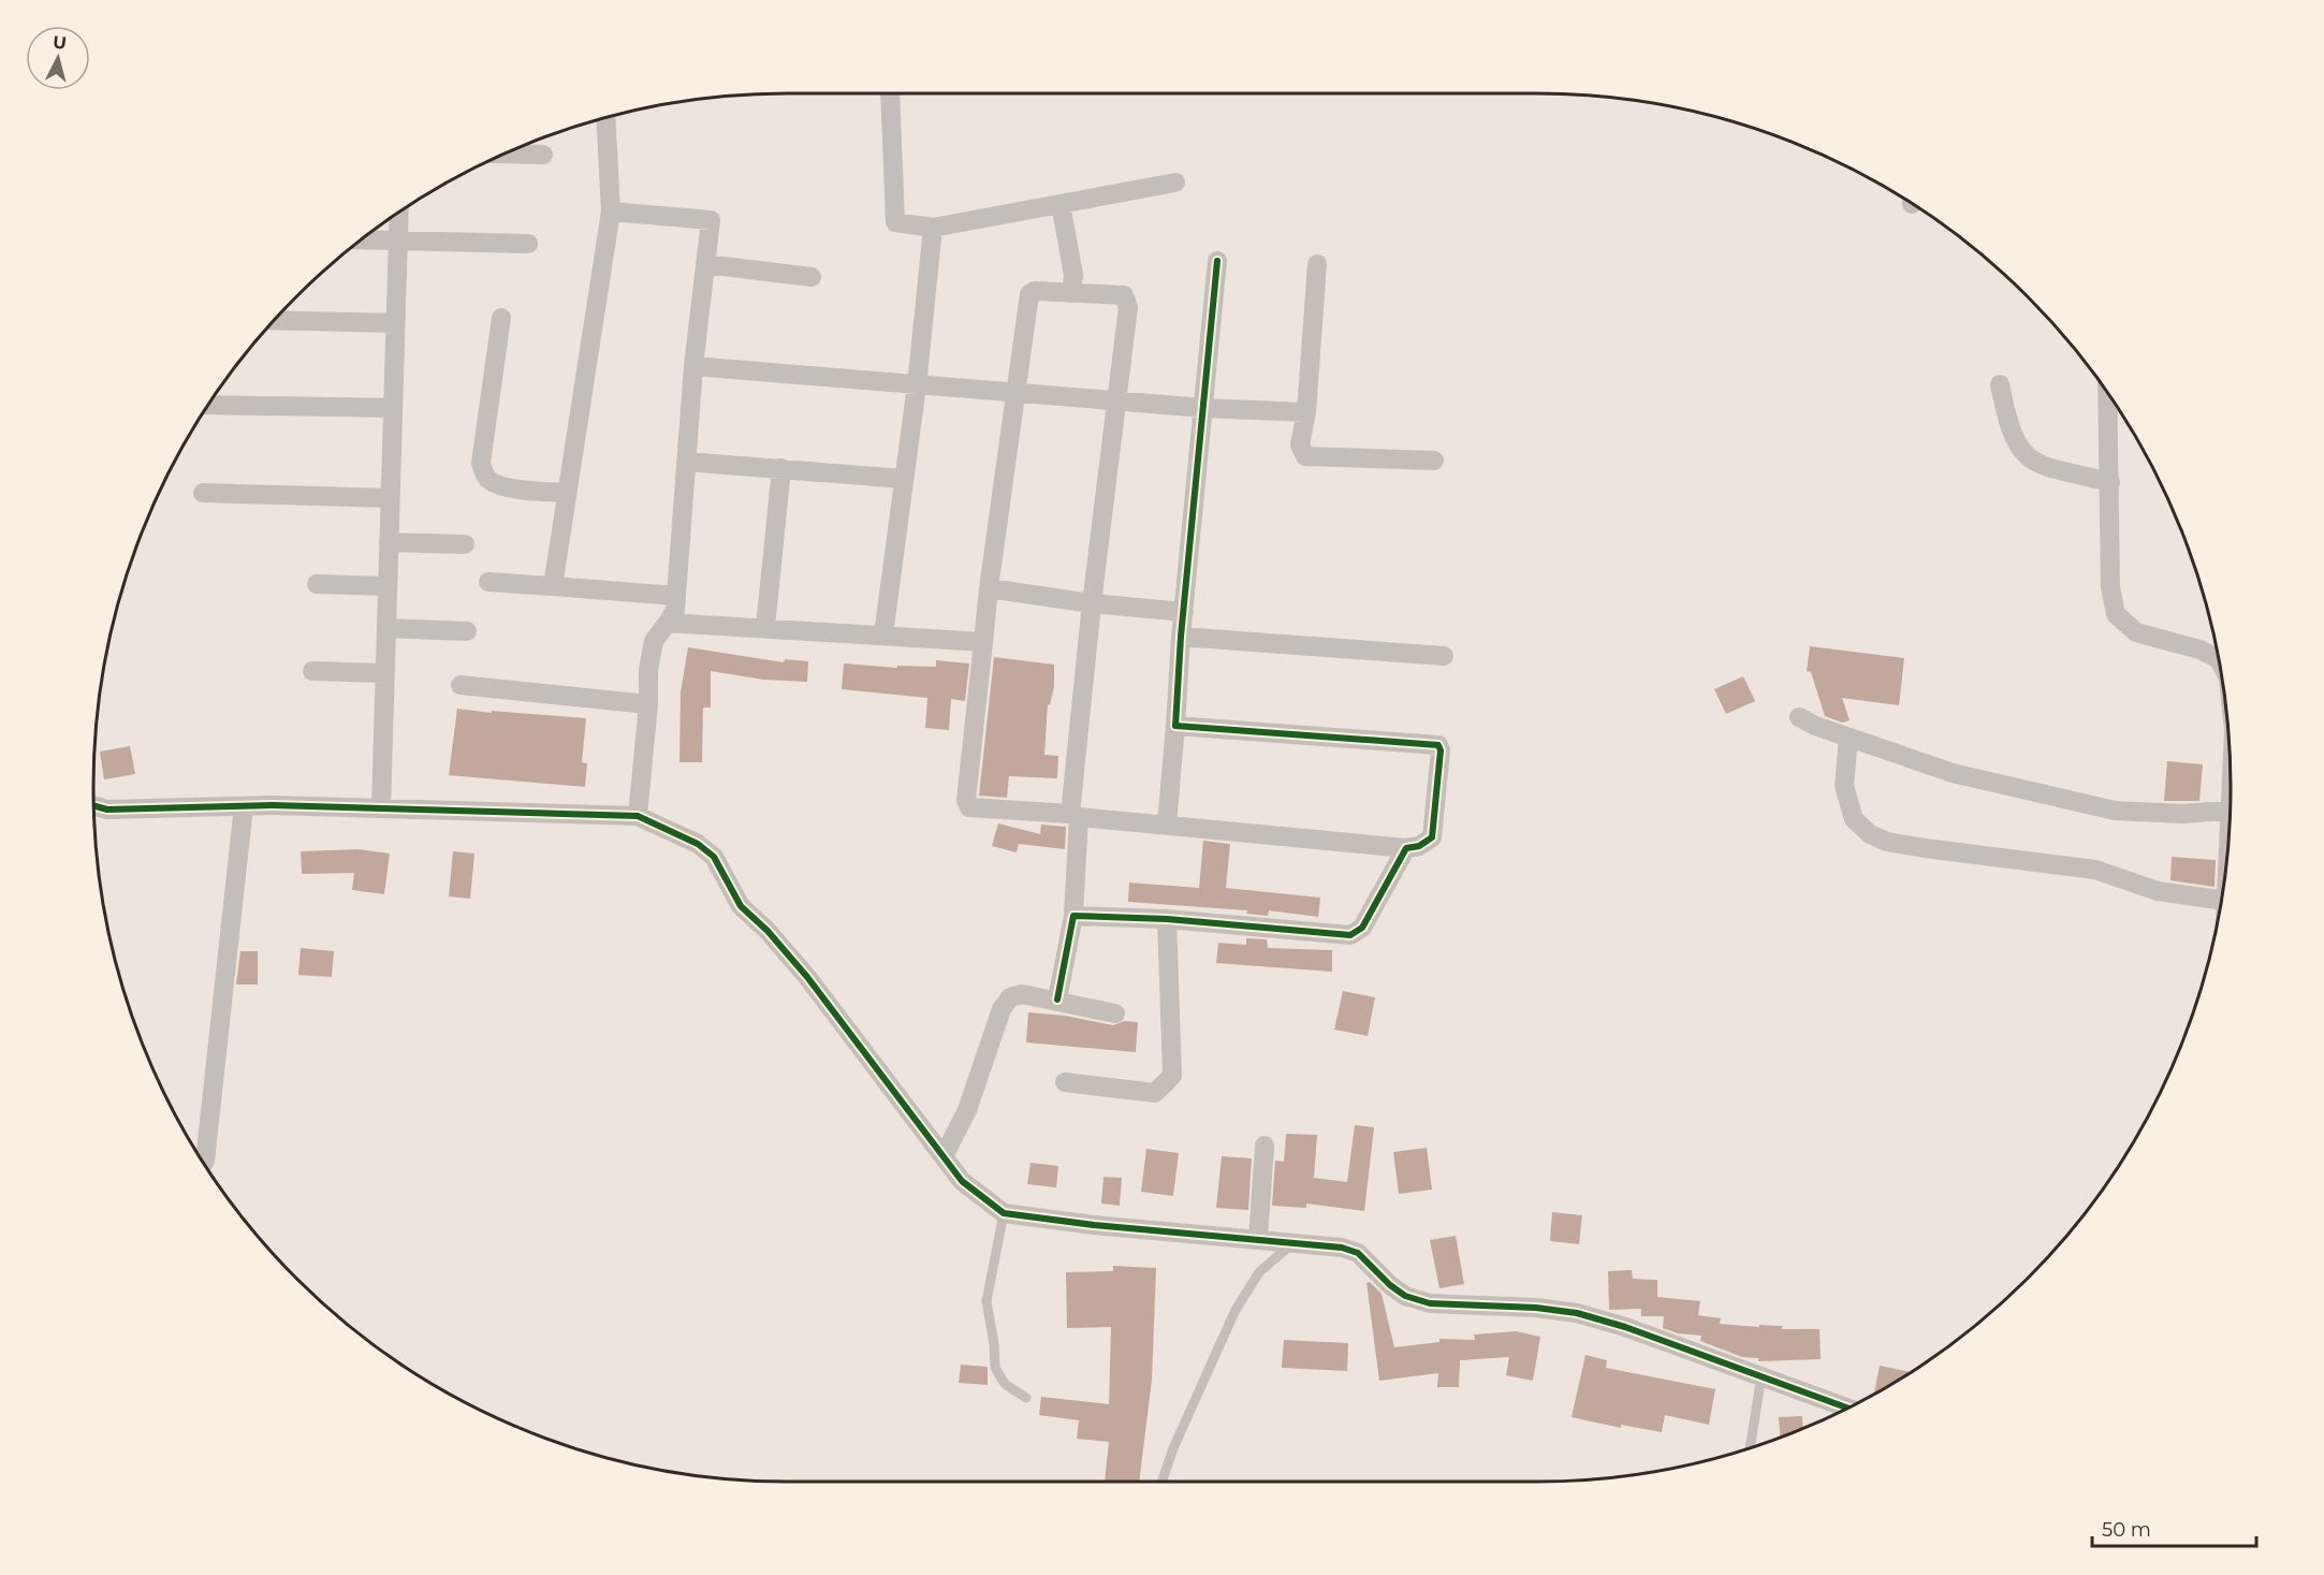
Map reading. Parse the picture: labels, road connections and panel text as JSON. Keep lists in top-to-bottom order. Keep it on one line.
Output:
{"scale_bar":"50 m","north":"top"}
